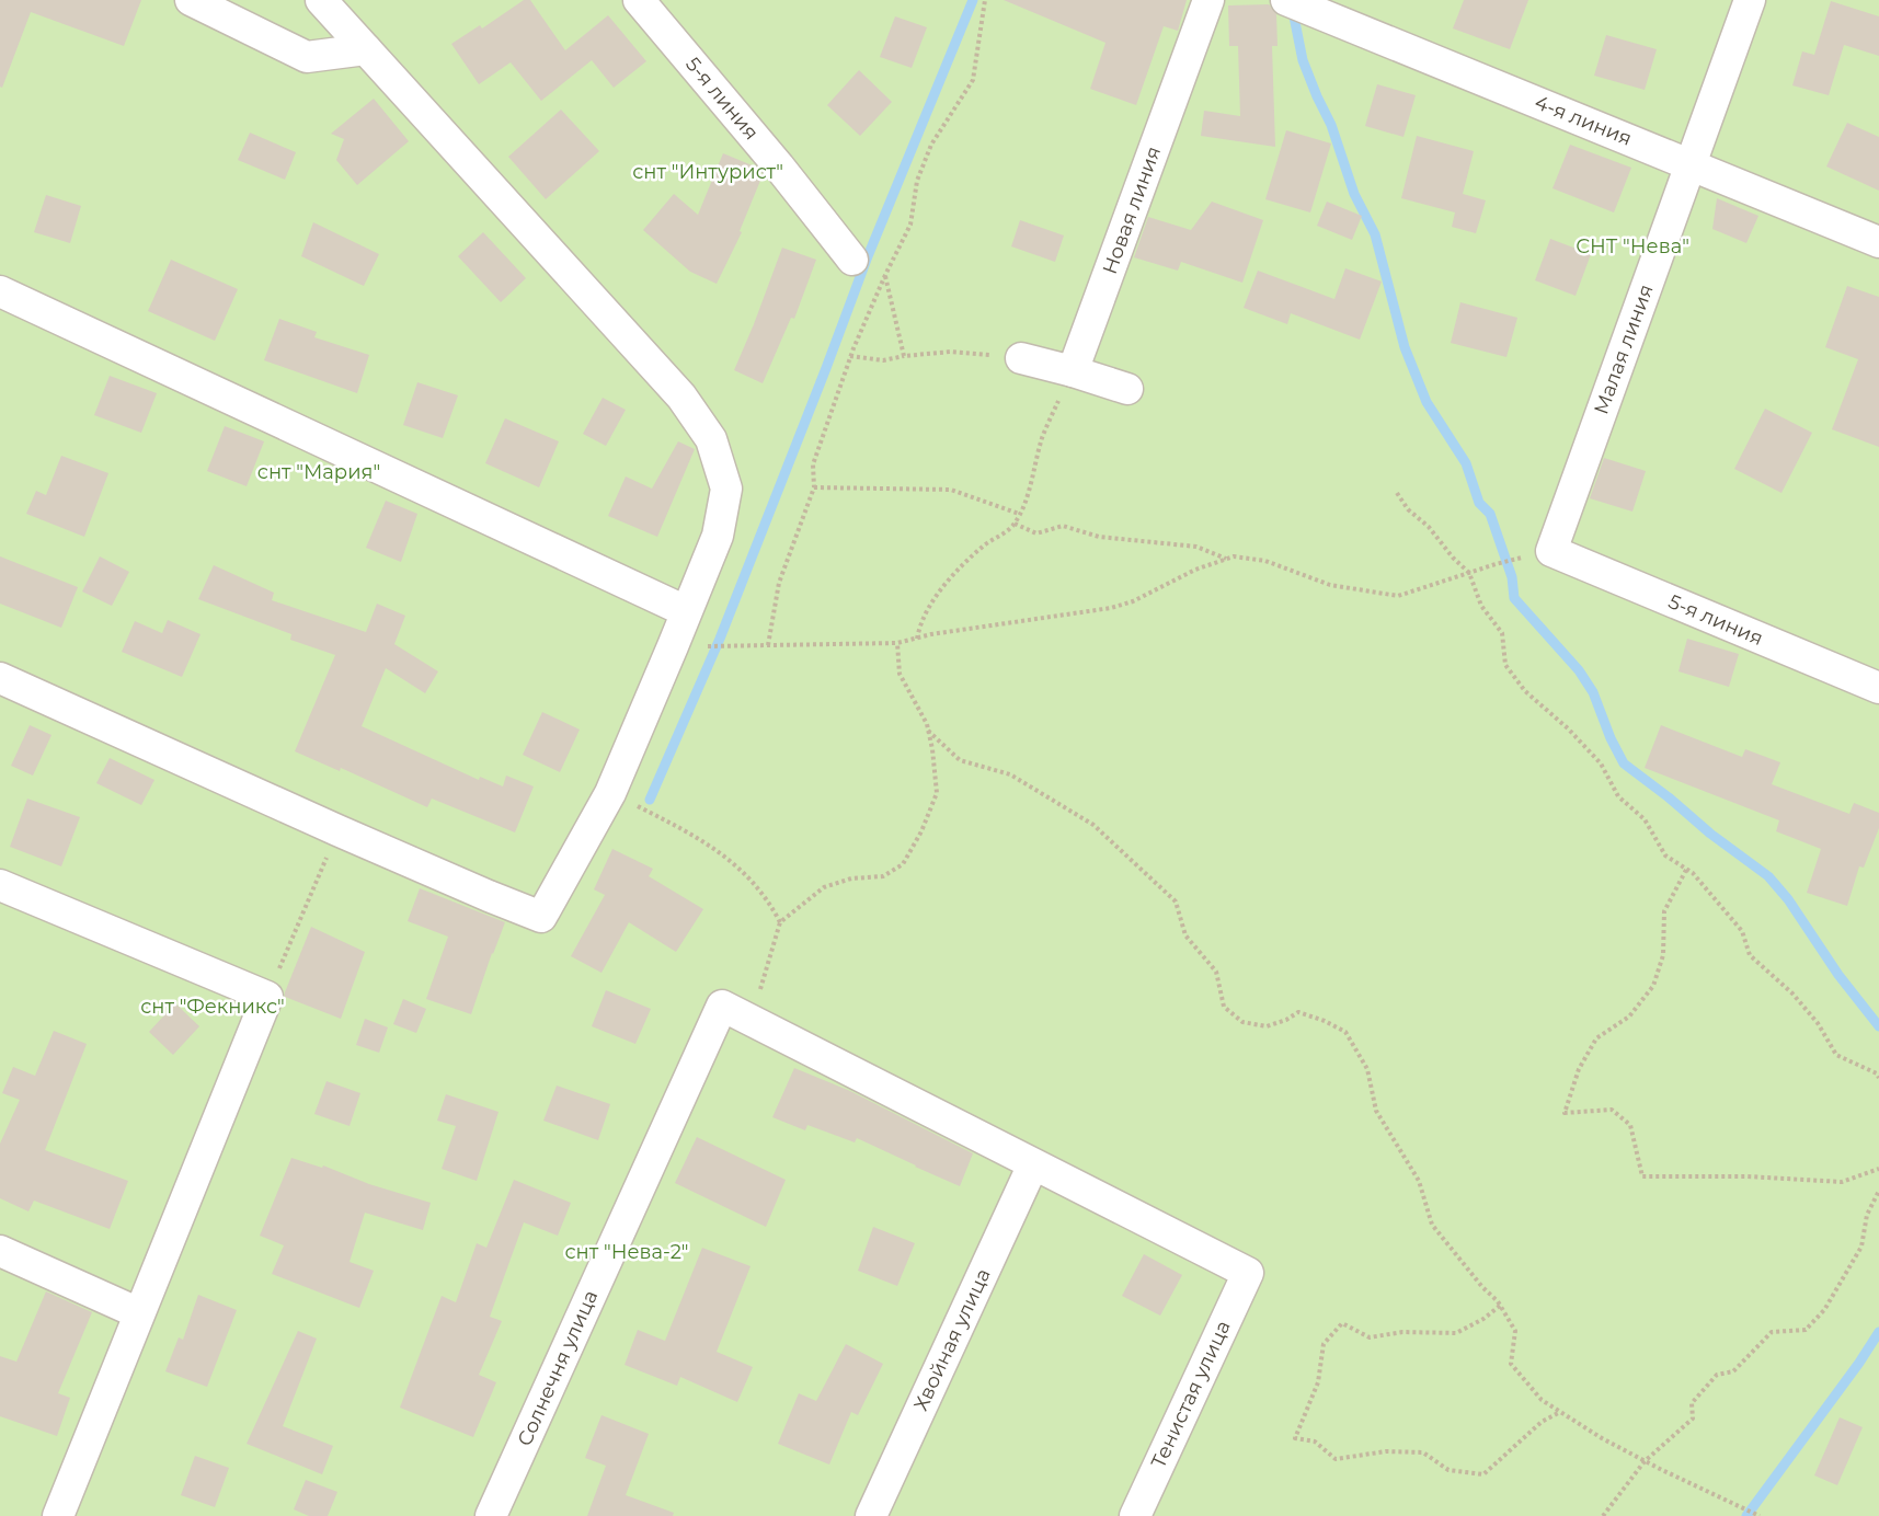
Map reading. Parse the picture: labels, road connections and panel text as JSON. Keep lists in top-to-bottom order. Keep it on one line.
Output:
{"streets":{"street":["5-я линия","4-я линия","Новая линия","Малая линия","Хвойная улица","Солнечня улица","Тенистая улица"]},"crossings":[["5-я линия","Малая линия"],["4-я линия","Малая линия"],["Хвойная улица","Тенистая улица"]],"parks":["снт \"Интурист\"","СНТ \"Нева\"","снт \"Мария\"","снт \"Фекникс\"","снт \"Нева-2\""]}
